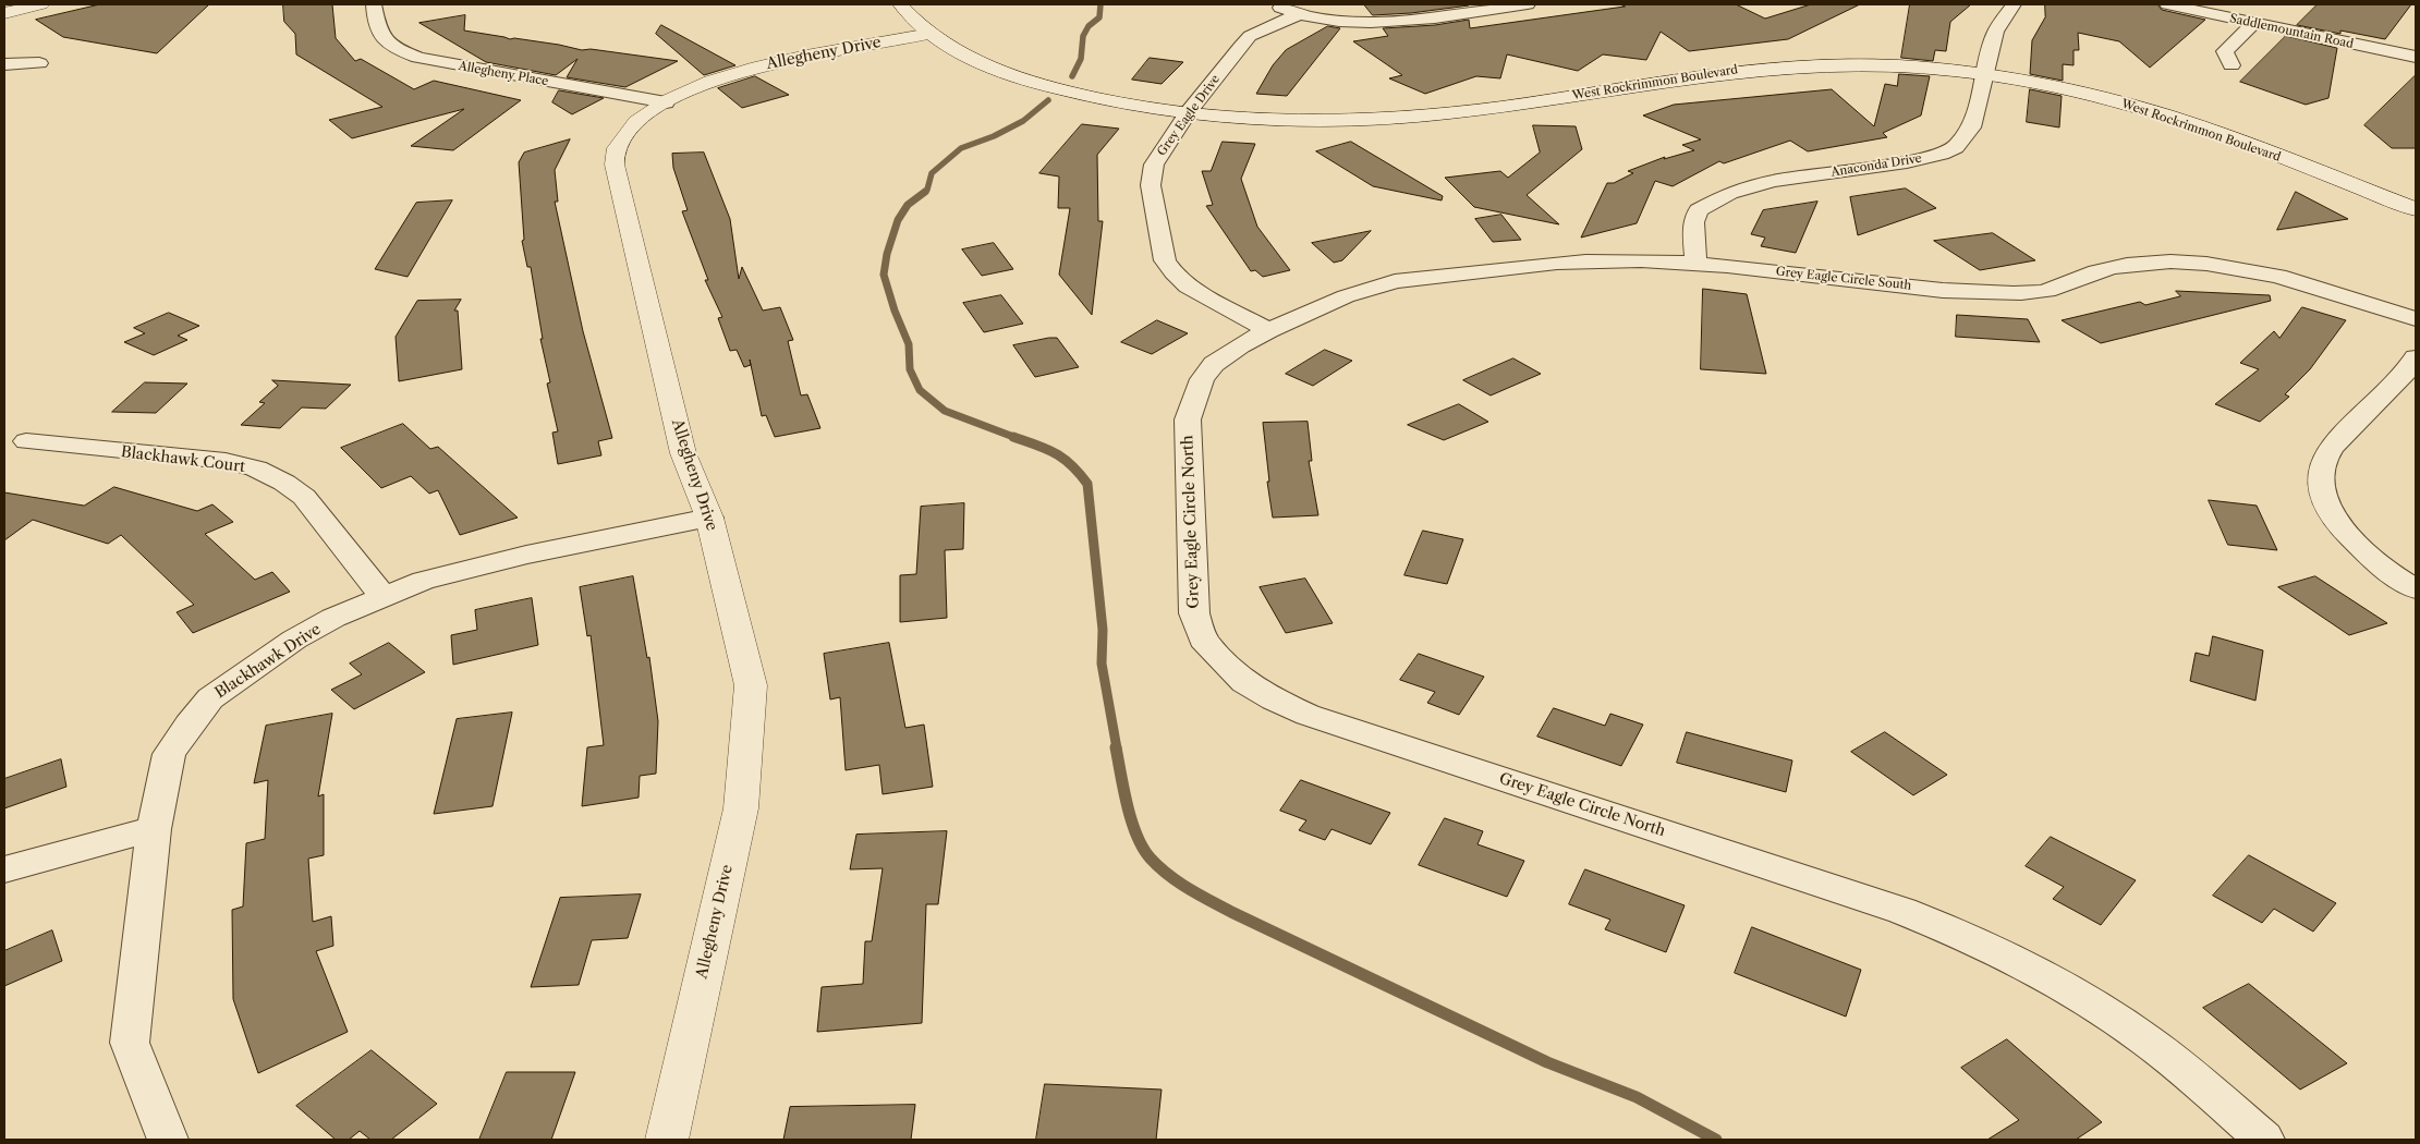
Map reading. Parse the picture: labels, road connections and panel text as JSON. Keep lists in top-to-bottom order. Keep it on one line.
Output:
{"streets":{"main road":["Allegheny Drive","West Rockrimmon Boulevard"],"street":["Saddlemountain Road","Allegheny Place","Grey Eagle Drive","Anaconda Drive","Grey Eagle Circle South","Blackhawk Court","Grey Eagle Circle North","Blackhawk Drive"]},"crossings":[["Allegheny Drive","Allegheny Place"],["Allegheny Drive","West Rockrimmon Boulevard"],["Allegheny Drive","Blackhawk Drive"],["West Rockrimmon Boulevard","Grey Eagle Drive"],["West Rockrimmon Boulevard","Anaconda Drive"],["Grey Eagle Drive","Grey Eagle Circle South"],["Grey Eagle Drive","Grey Eagle Circle North"],["Anaconda Drive","Grey Eagle Circle South"],["Grey Eagle Circle South","Grey Eagle Circle North"],["Blackhawk Court","Blackhawk Drive"]]}
